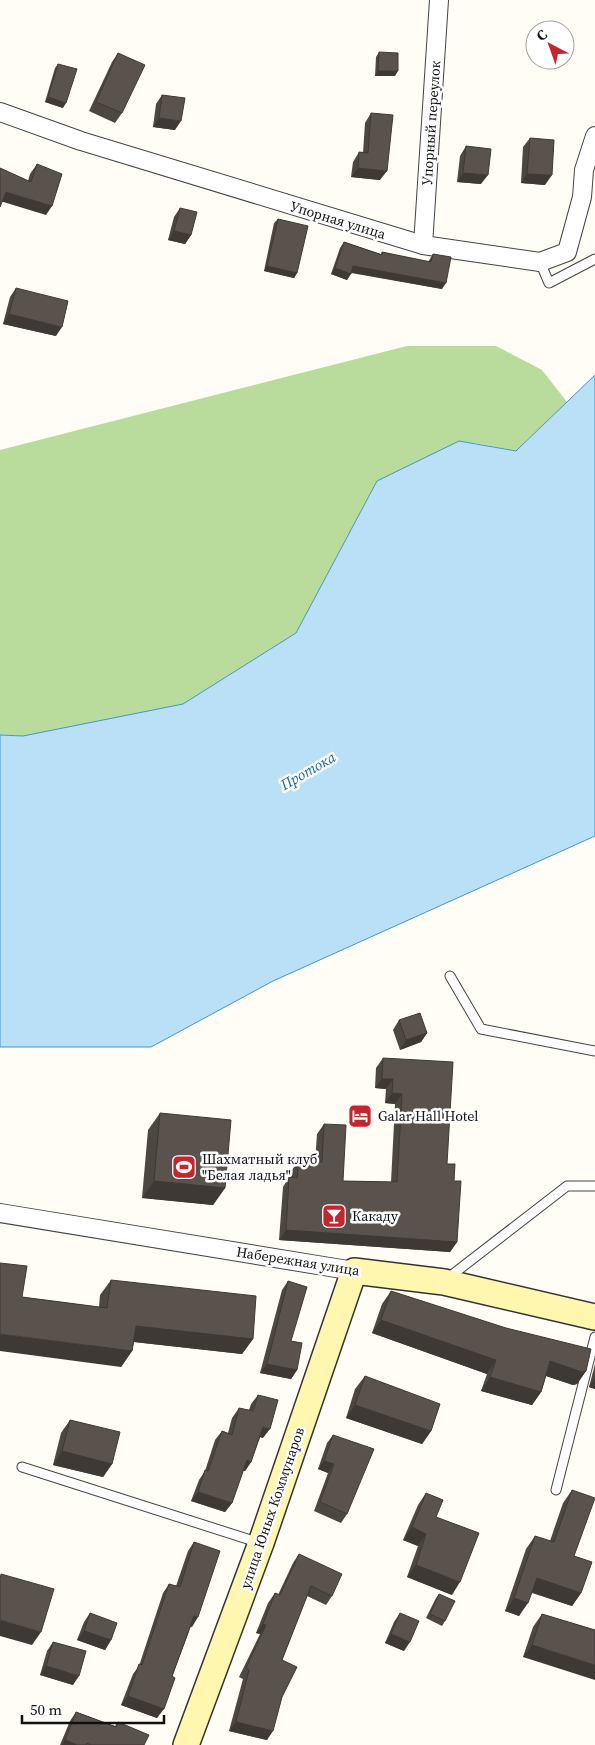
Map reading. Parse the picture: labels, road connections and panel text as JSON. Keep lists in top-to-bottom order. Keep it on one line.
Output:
{"streets":{"street":["Упорный переулок","Упорная улица","Набережная улица","улица Юных Коммунаров"]},"crossings":[["Упорный переулок","Упорная улица"],["Набережная улица","улица Юных Коммунаров"]],"water":["Протока"],"places":{"hotel":["Galar Hall Hotel"],"sports":["Шахматный клуб \"Белая ладья\""],"bar":["Какаду"]},"scale_bar":"50 m","north":"top left"}
